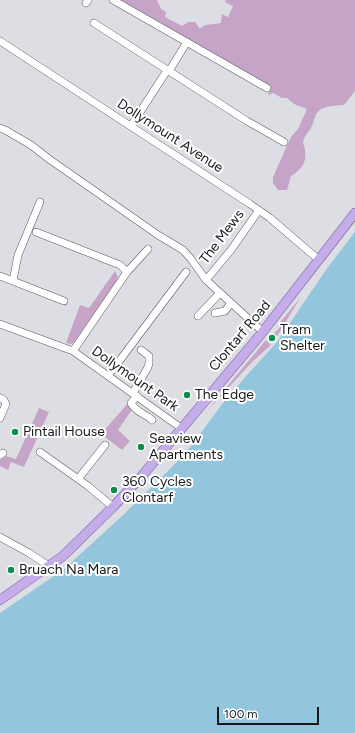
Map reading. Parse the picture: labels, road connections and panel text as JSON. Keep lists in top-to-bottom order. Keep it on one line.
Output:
{"streets":{"main road":["Clontarf Road"],"street":["Dollymount Avenue","The Mews","Dollymount Park"]},"crossings":[["Dollymount Avenue","The Mews"],["Dollymount Avenue","Clontarf Road"],["Clontarf Road","Dollymount Park"]],"places":["Tram Shelter","The Edge","Pintail House","Seaview Apartments","360 Cycles Clontarf","Bruach Na Mara"],"scale_bar":"100 m"}
